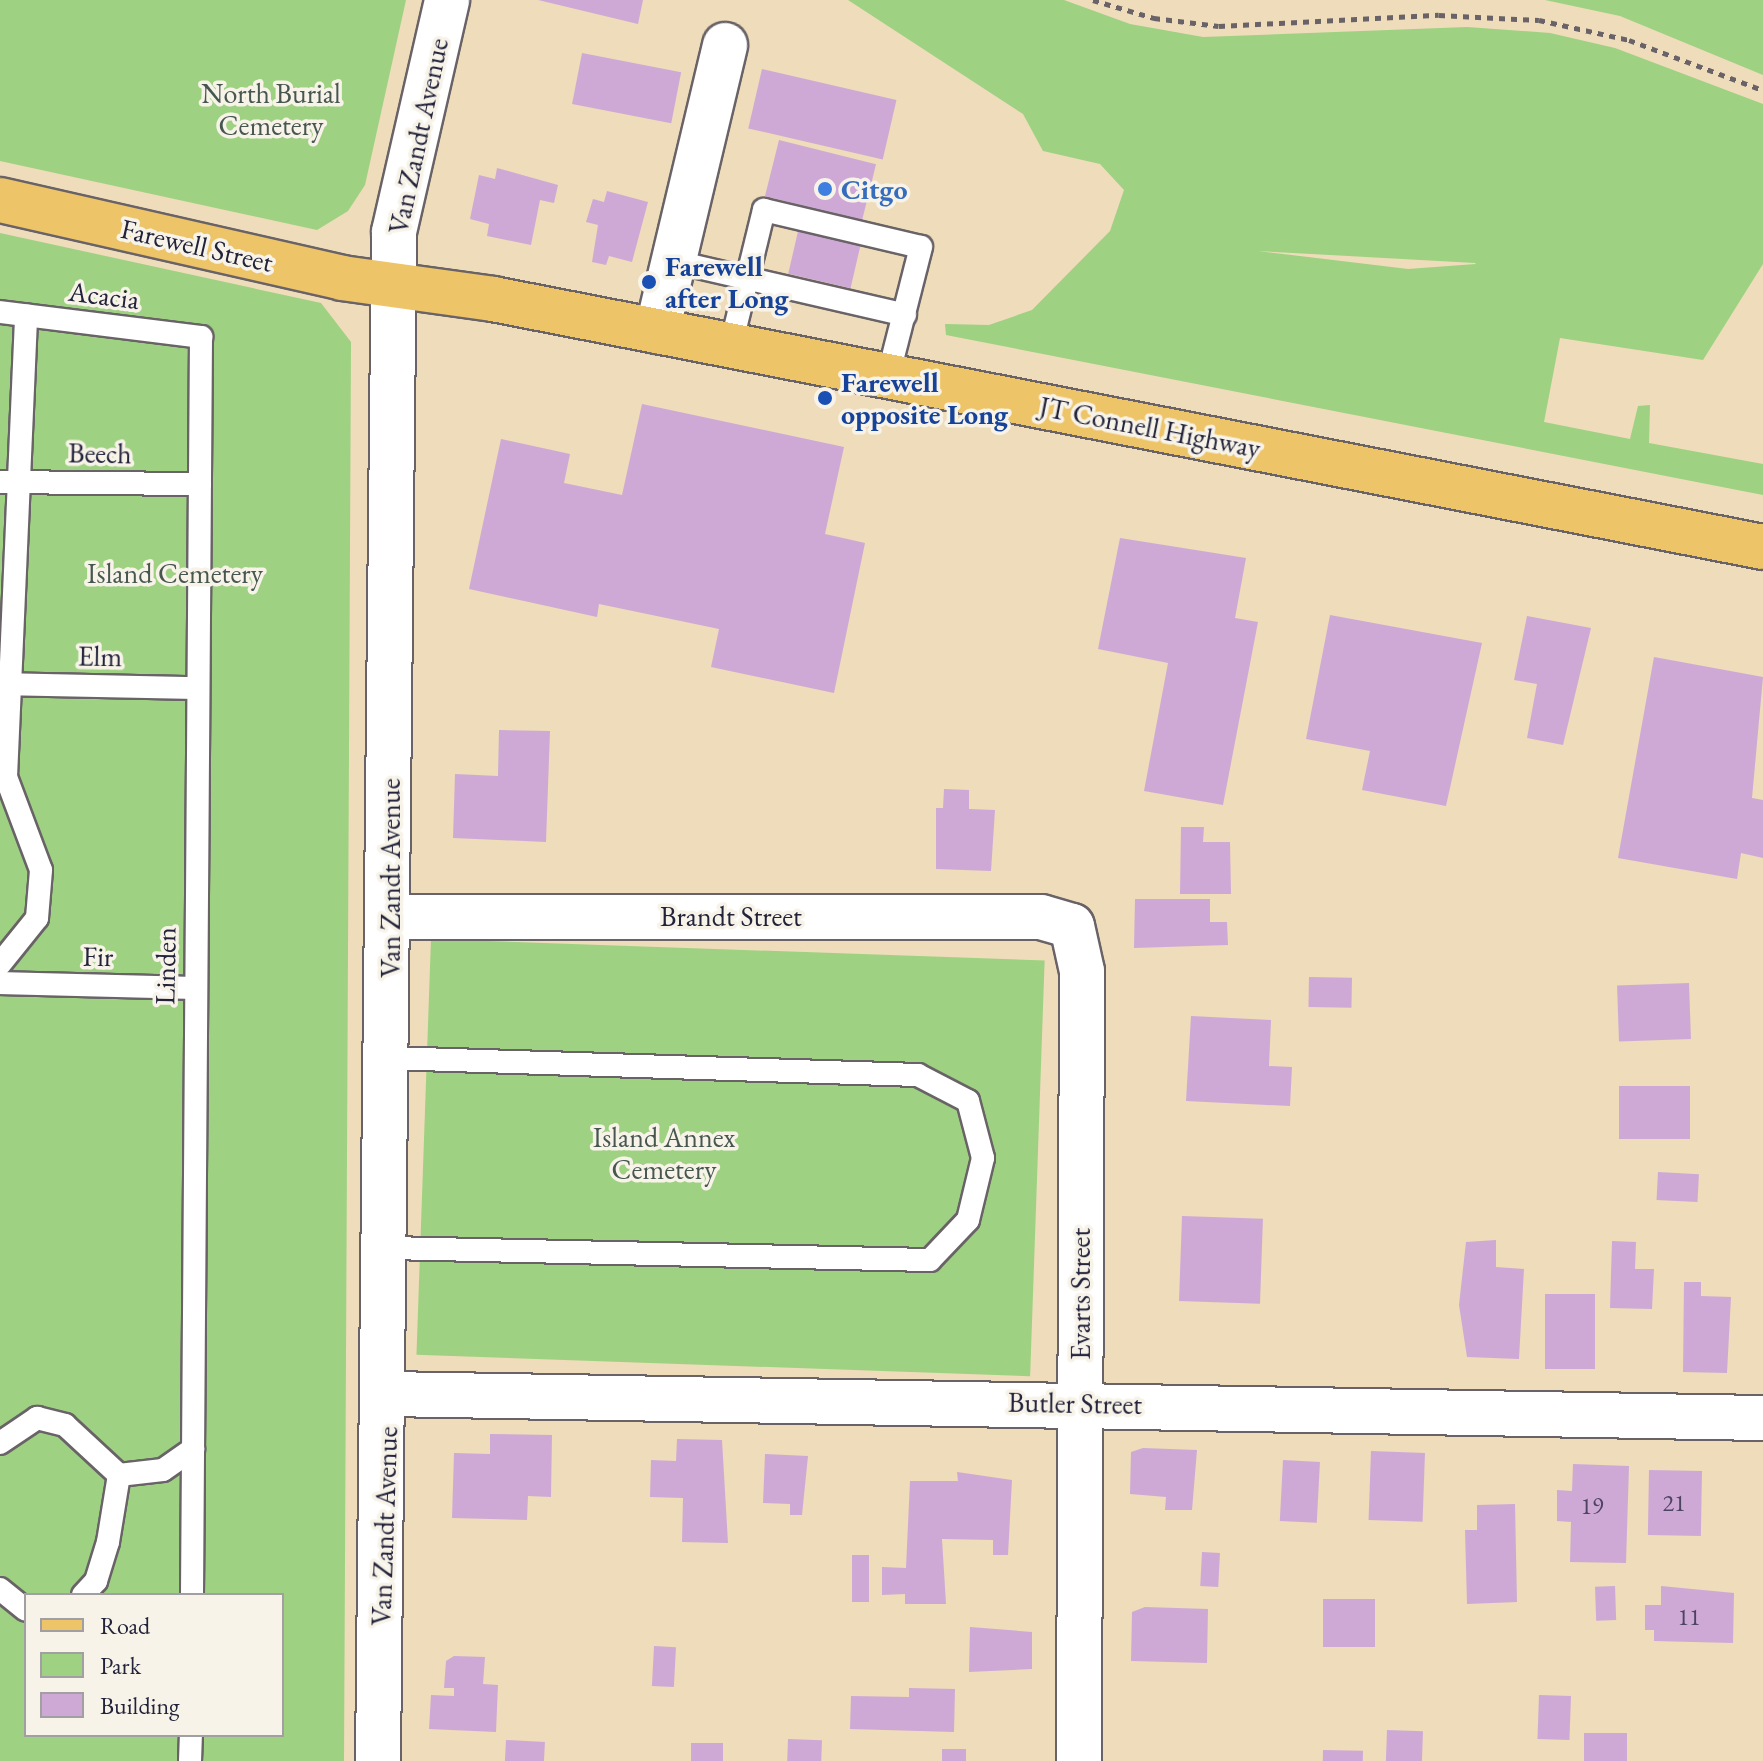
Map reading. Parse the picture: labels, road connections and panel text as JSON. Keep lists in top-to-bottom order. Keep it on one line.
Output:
{"streets":{"main road":["Farewell Street","JT Connell Highway"],"street":["Van Zandt Avenue","Brandt Street","Evarts Street","Butler Street"],"lane":["Acacia","Beech","Elm","Fir","Linden"]},"crossings":[["Van Zandt Avenue","Farewell Street"],["Van Zandt Avenue","JT Connell Highway"],["Van Zandt Avenue","Brandt Street"],["Van Zandt Avenue","Butler Street"],["Farewell Street","JT Connell Highway"],["Acacia","Linden"],["Beech","Linden"],["Elm","Linden"],["Brandt Street","Evarts Street"],["Fir","Linden"],["Evarts Street","Butler Street"]],"parks":["North Burial Cemetery","Island Cemetery","Island Annex Cemetery"],"places":["Citgo","Farewell after Long","Farewell opposite Long"],"house_numbers":["21","19","11"],"legend":["Road","Park","Building"]}
